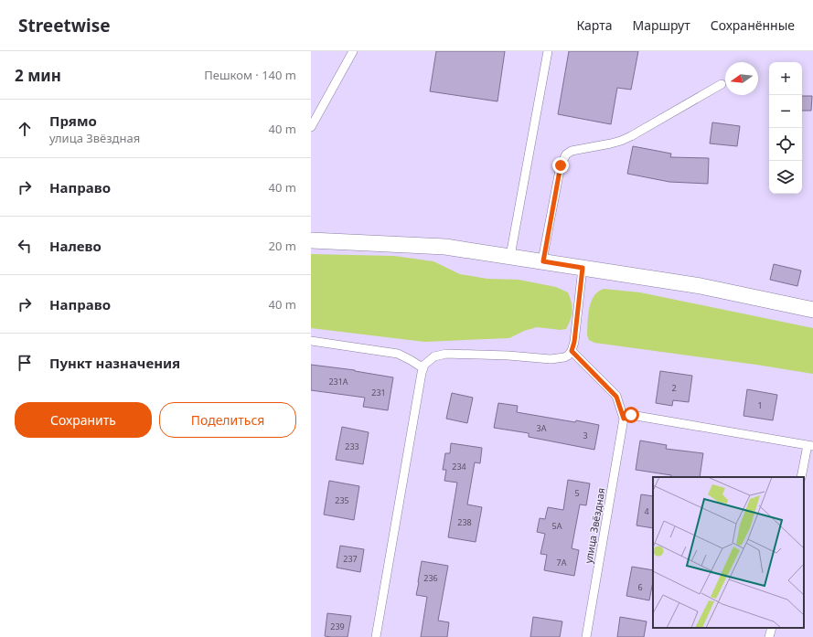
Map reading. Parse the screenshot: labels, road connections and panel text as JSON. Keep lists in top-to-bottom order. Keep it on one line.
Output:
{"streets":{"lane":["улица Звёздная"]},"house_numbers":["231А","2","231","1","3А","3","233","234","5","235","4","238","5А","237","7А","236","6","239"],"north":"left","page":{"header":"Streetwise","nav":["Карта","Маршрут","Сохранённые"],"heading":["2 мин","Пешком · 140 m"],"map_buttons":["+","−"],"list":[["Прямо","улица Звёздная","40 m"],["Направо","40 m"],["Налево","20 m"],["Направо","40 m"],"Пункт назначения"],"buttons":["Сохранить","Поделиться"]}}
